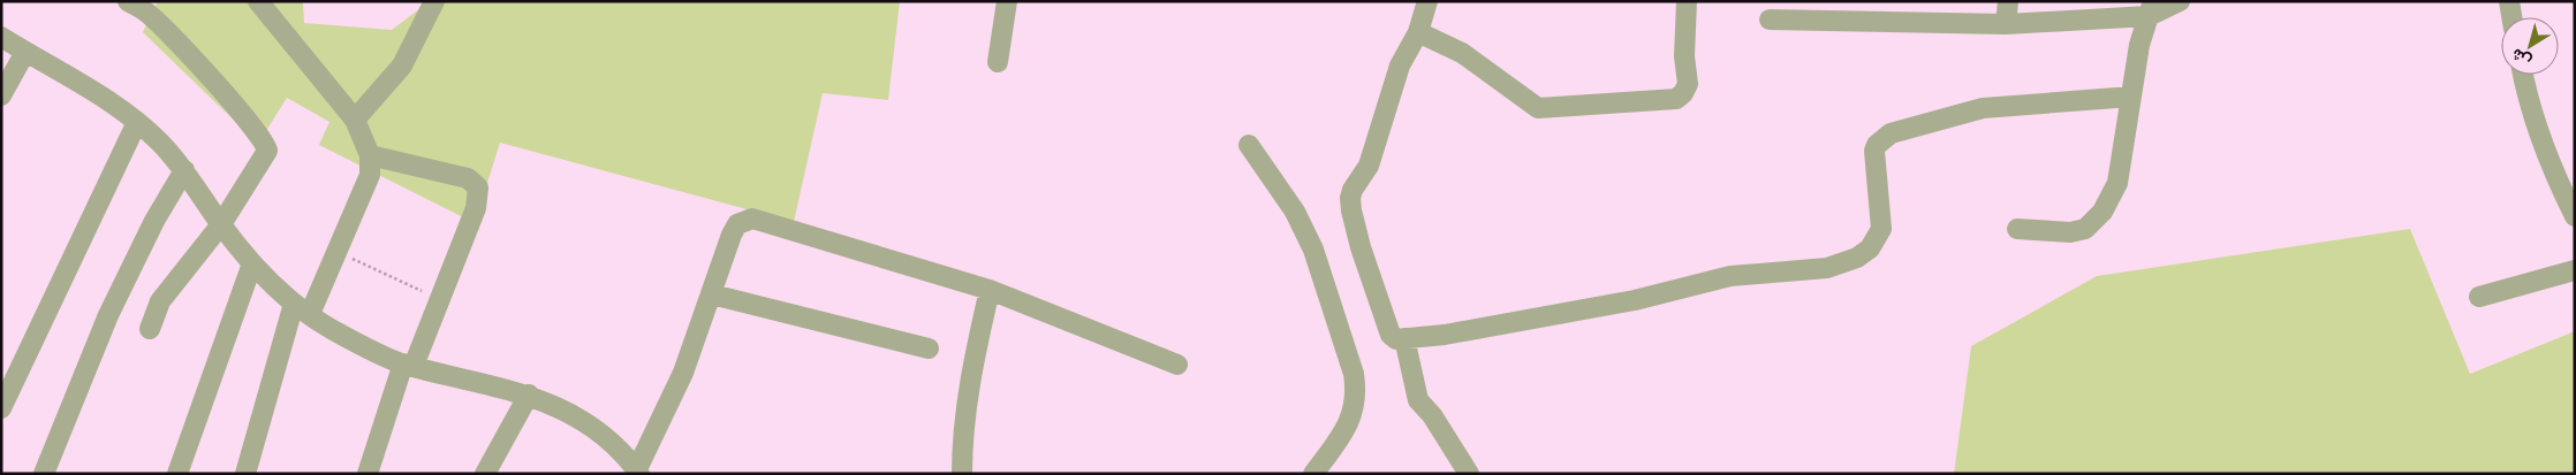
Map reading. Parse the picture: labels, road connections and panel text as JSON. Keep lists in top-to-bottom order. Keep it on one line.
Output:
{"north":"bottom left"}
